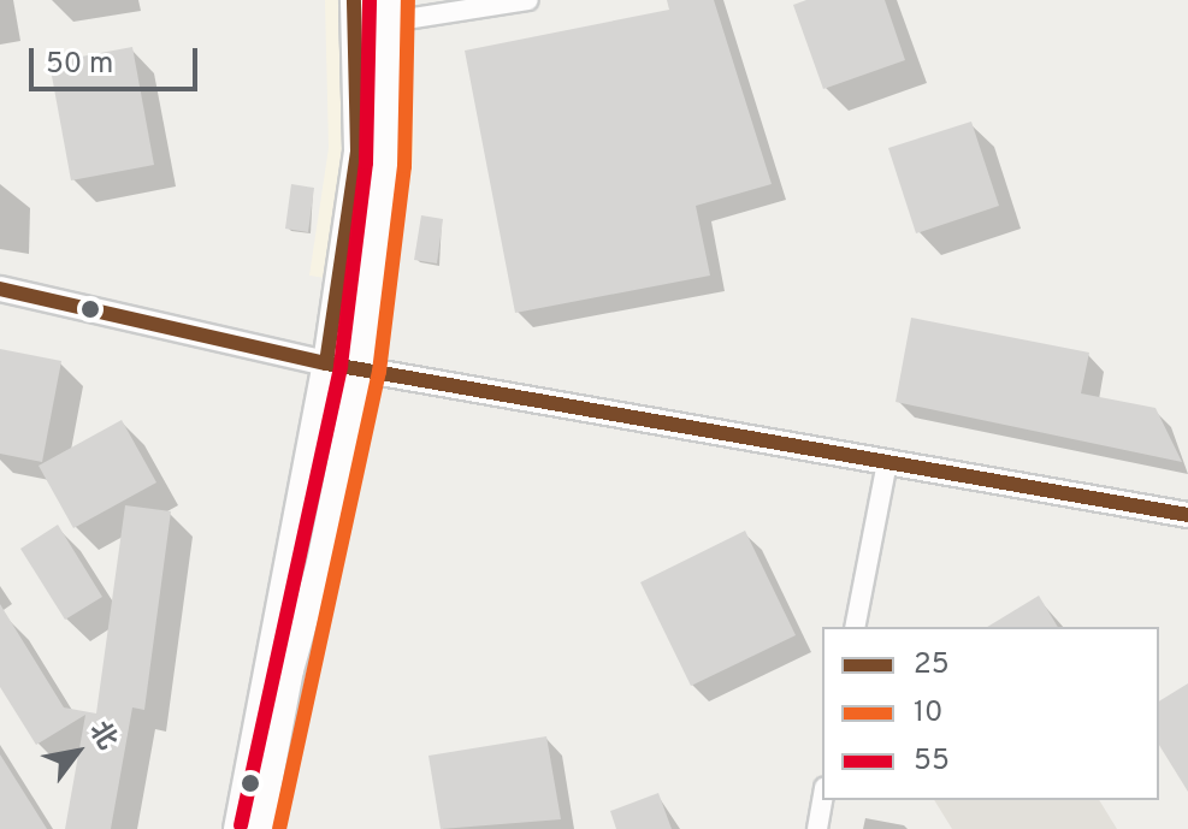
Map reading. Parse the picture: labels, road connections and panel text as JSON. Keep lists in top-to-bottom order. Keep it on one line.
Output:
{"lines":["transit line 25","transit line 10","transit line 55"],"legend":["25","10","55"],"scale_bar":"50 m","north":"top right"}
